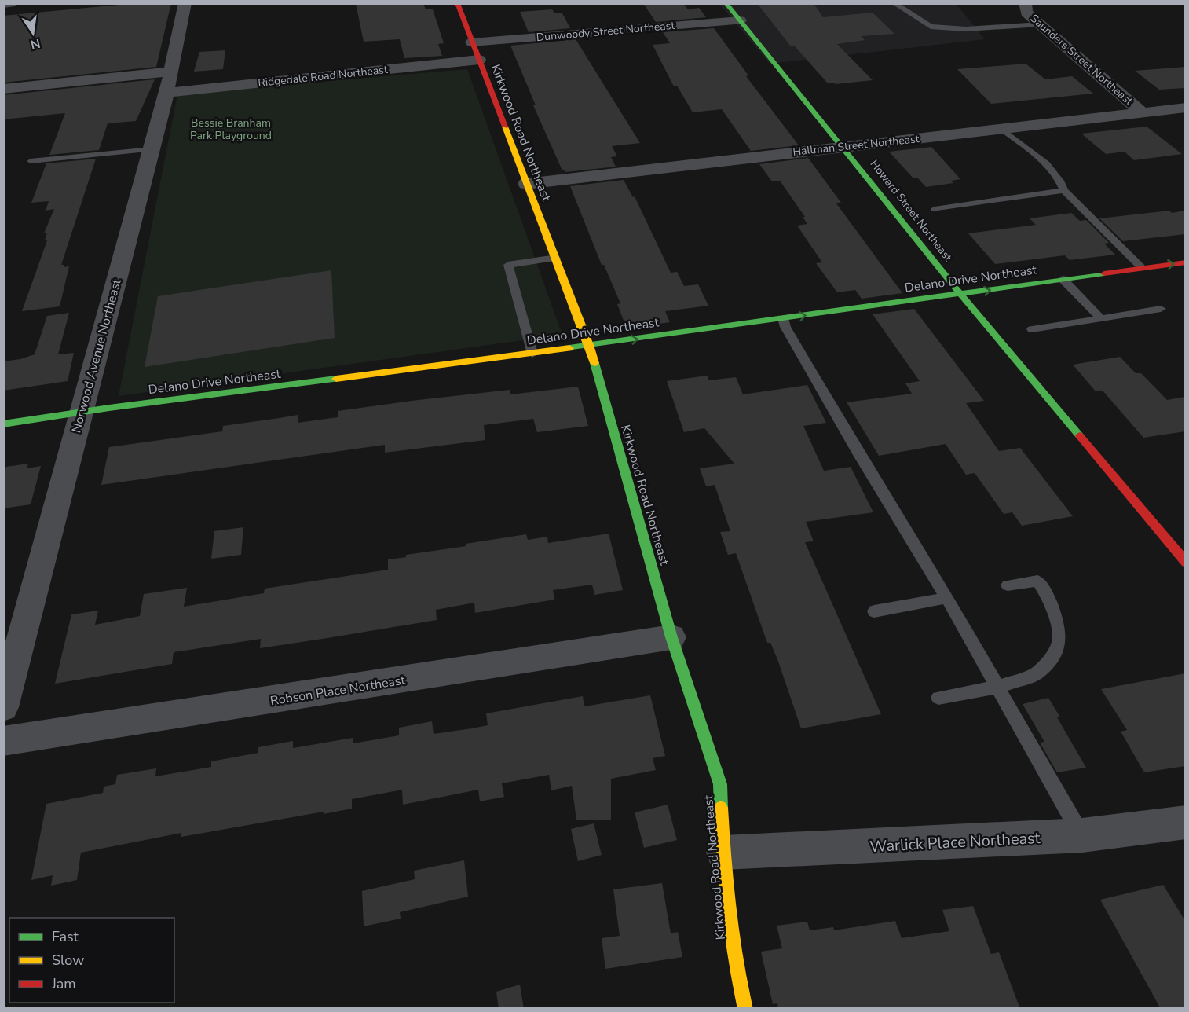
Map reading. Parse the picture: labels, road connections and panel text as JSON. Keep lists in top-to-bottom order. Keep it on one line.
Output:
{"streets":{"street":["Dunwoody Street Northeast","Saunders Street Northeast","Ridgedale Road Northeast","Kirkwood Road Northeast","Hallman Street Northeast","Howard Street Northeast","Delano Drive Northeast","Norwood Avenue Northeast","Robson Place Northeast","Warlick Place Northeast"]},"crossings":[["Dunwoody Street Northeast","Kirkwood Road Northeast"],["Dunwoody Street Northeast","Howard Street Northeast"],["Saunders Street Northeast","Hallman Street Northeast"],["Ridgedale Road Northeast","Kirkwood Road Northeast"],["Ridgedale Road Northeast","Norwood Avenue Northeast"],["Kirkwood Road Northeast","Hallman Street Northeast"],["Kirkwood Road Northeast","Delano Drive Northeast"],["Kirkwood Road Northeast","Robson Place Northeast"],["Kirkwood Road Northeast","Warlick Place Northeast"],["Hallman Street Northeast","Howard Street Northeast"],["Howard Street Northeast","Delano Drive Northeast"],["Delano Drive Northeast","Norwood Avenue Northeast"]],"one_way":["Delano Drive Northeast"],"parks":["Bessie Branham Park Playground"],"legend":["Fast","Slow","Jam"],"north":"bottom"}
